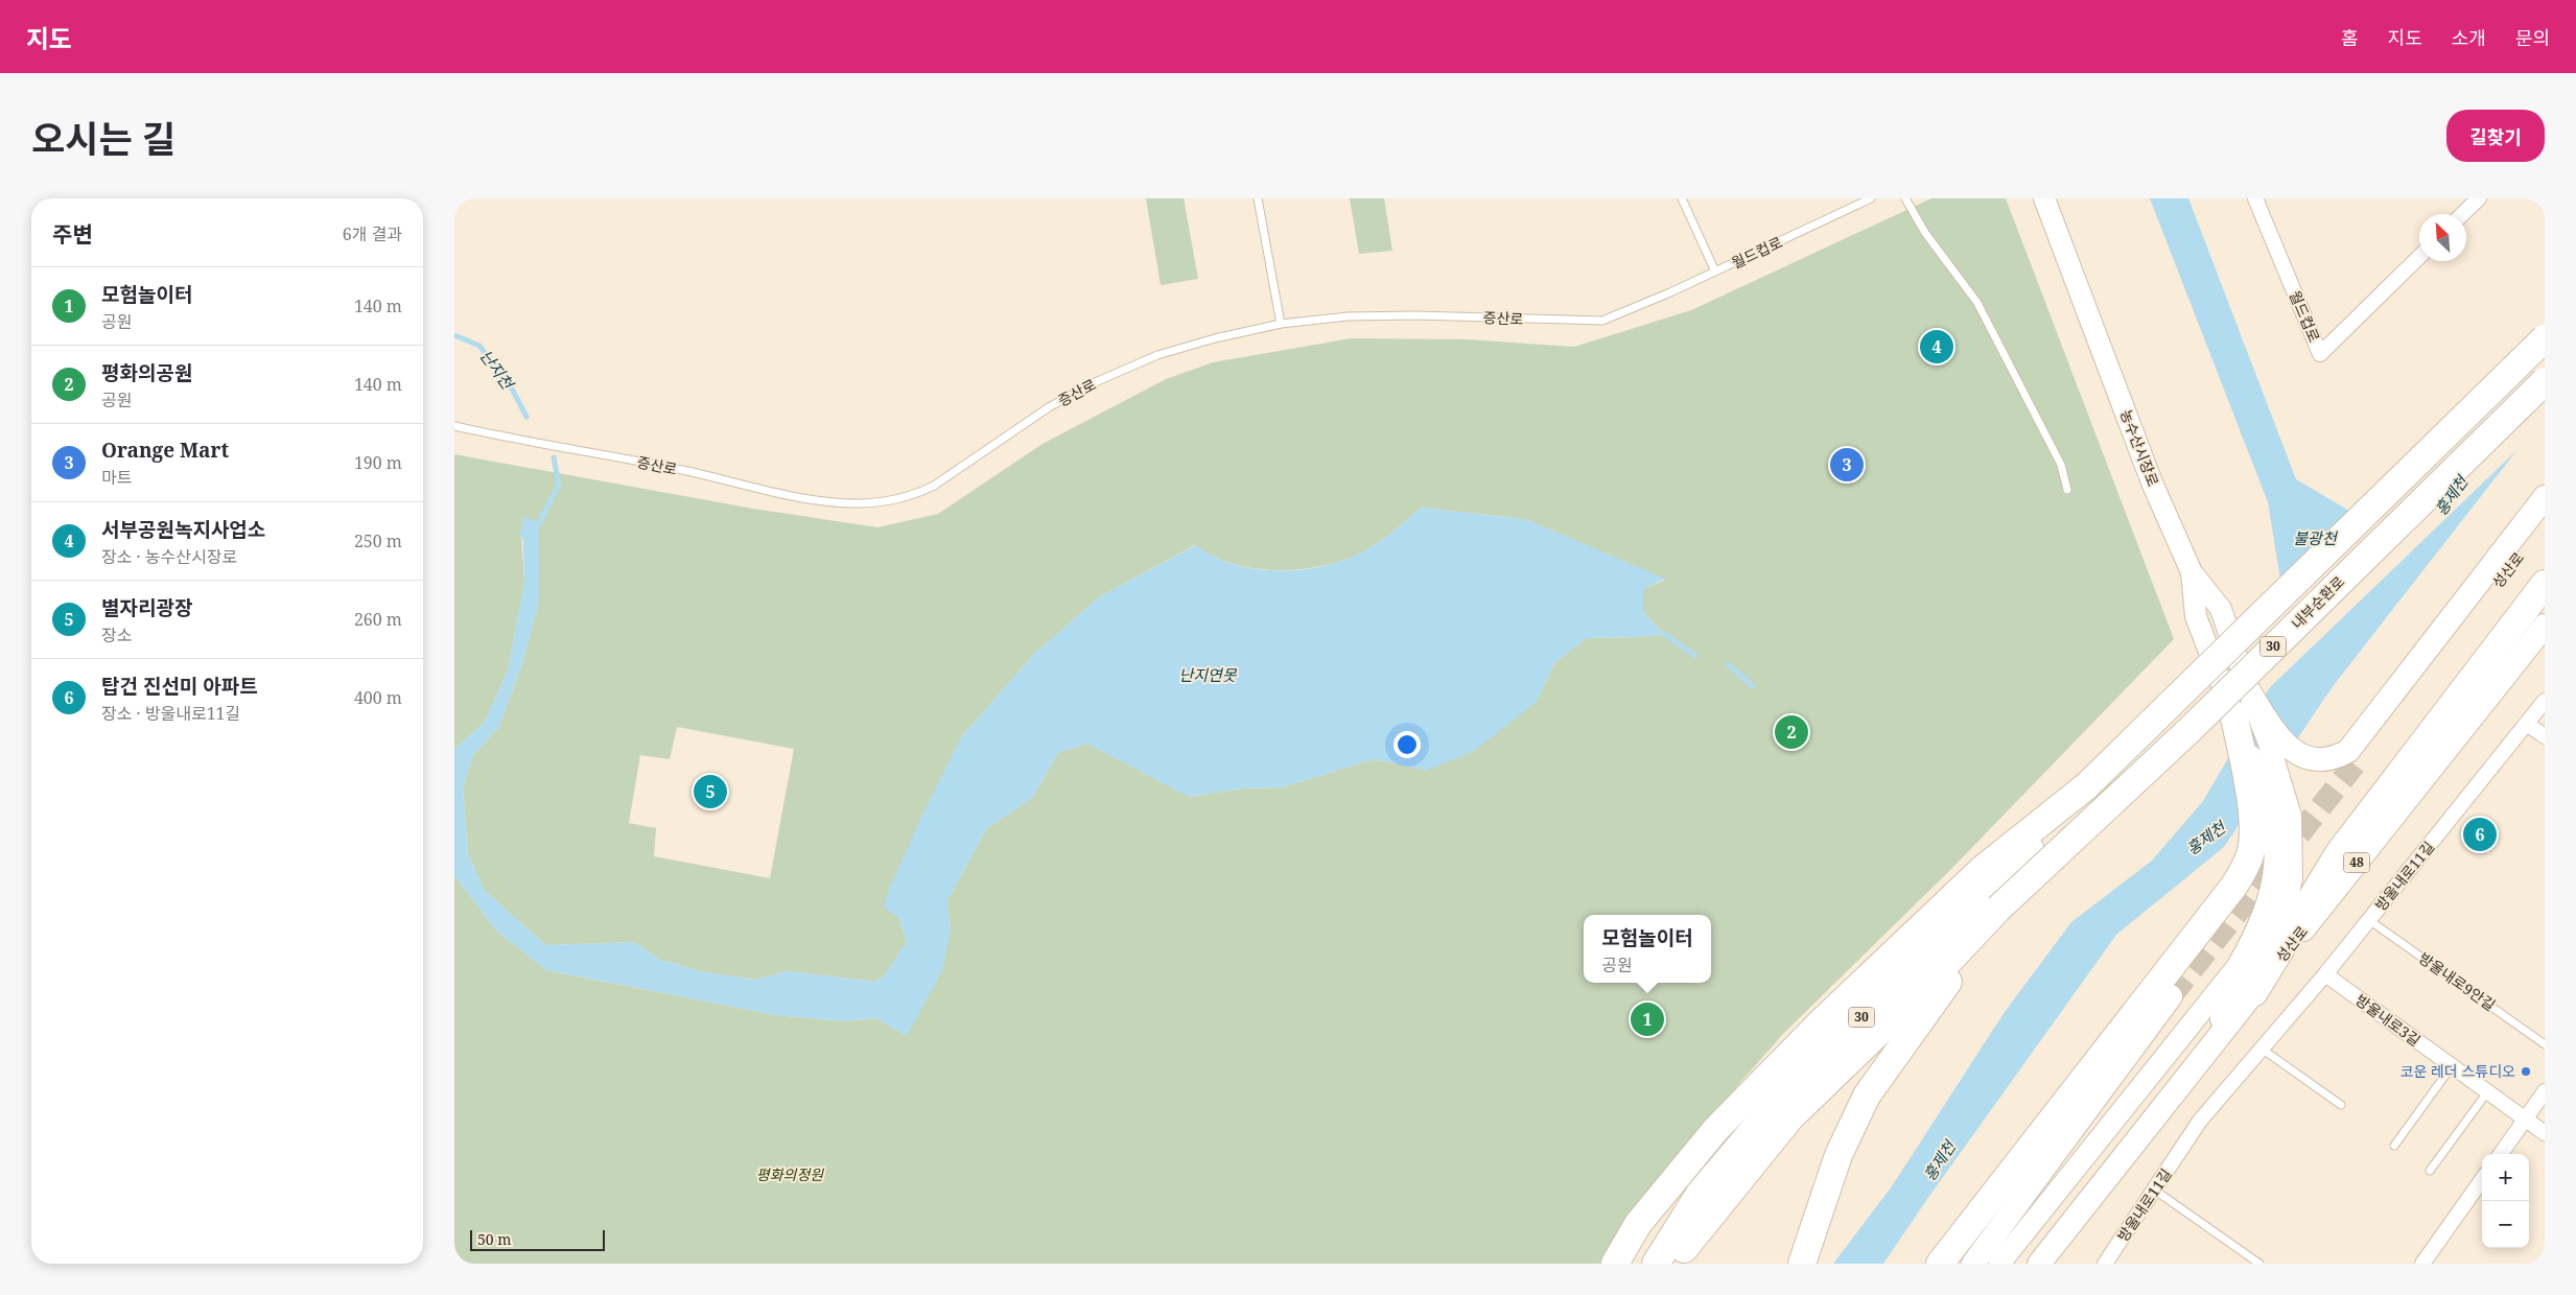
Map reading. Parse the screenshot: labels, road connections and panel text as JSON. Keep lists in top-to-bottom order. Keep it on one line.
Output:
{"streets":{"highway":["내부순환로","30"],"main road":["농수산시장로","성산로","48"],"street":["월드컵로","방울내로11길","방울내로3길"],"lane":["증산로","방울내로9안길"]},"crossings":[["월드컵로","증산로"],["내부순환로","30"],["방울내로11길","방울내로9안길"],["방울내로11길","방울내로3길"]],"water":["난지천","홍제천","불광천","난지연못"],"parks":["평화의정원"],"places":["코운 레더 스튜디오"],"scale_bar":"50 m","north":"top left","page":{"header":"지도","nav":["홈","지도","소개","문의"],"title":"오시는 길","buttons":"길찾기","heading":["주변","6개 결과"],"list":[{"mark":"1","name":"모험놀이터","note":"공원","value":"140 m"},{"mark":"2","name":"평화의공원","note":"공원","value":"140 m"},{"mark":"3","name":"Orange Mart","note":"마트","value":"190 m"},{"mark":"4","name":"서부공원녹지사업소","note":"장소 · 농수산시장로","value":"250 m"},{"mark":"5","name":"별자리광장","note":"장소","value":"260 m"},{"mark":"6","name":"탑건 진선미 아파트","note":"장소 · 방울내로11길","value":"400 m"}],"pins":["4","3","2","5","6","1"],"popup":["모험놀이터","공원"],"map_buttons":["+","−"],"scale":"50 m"}}
